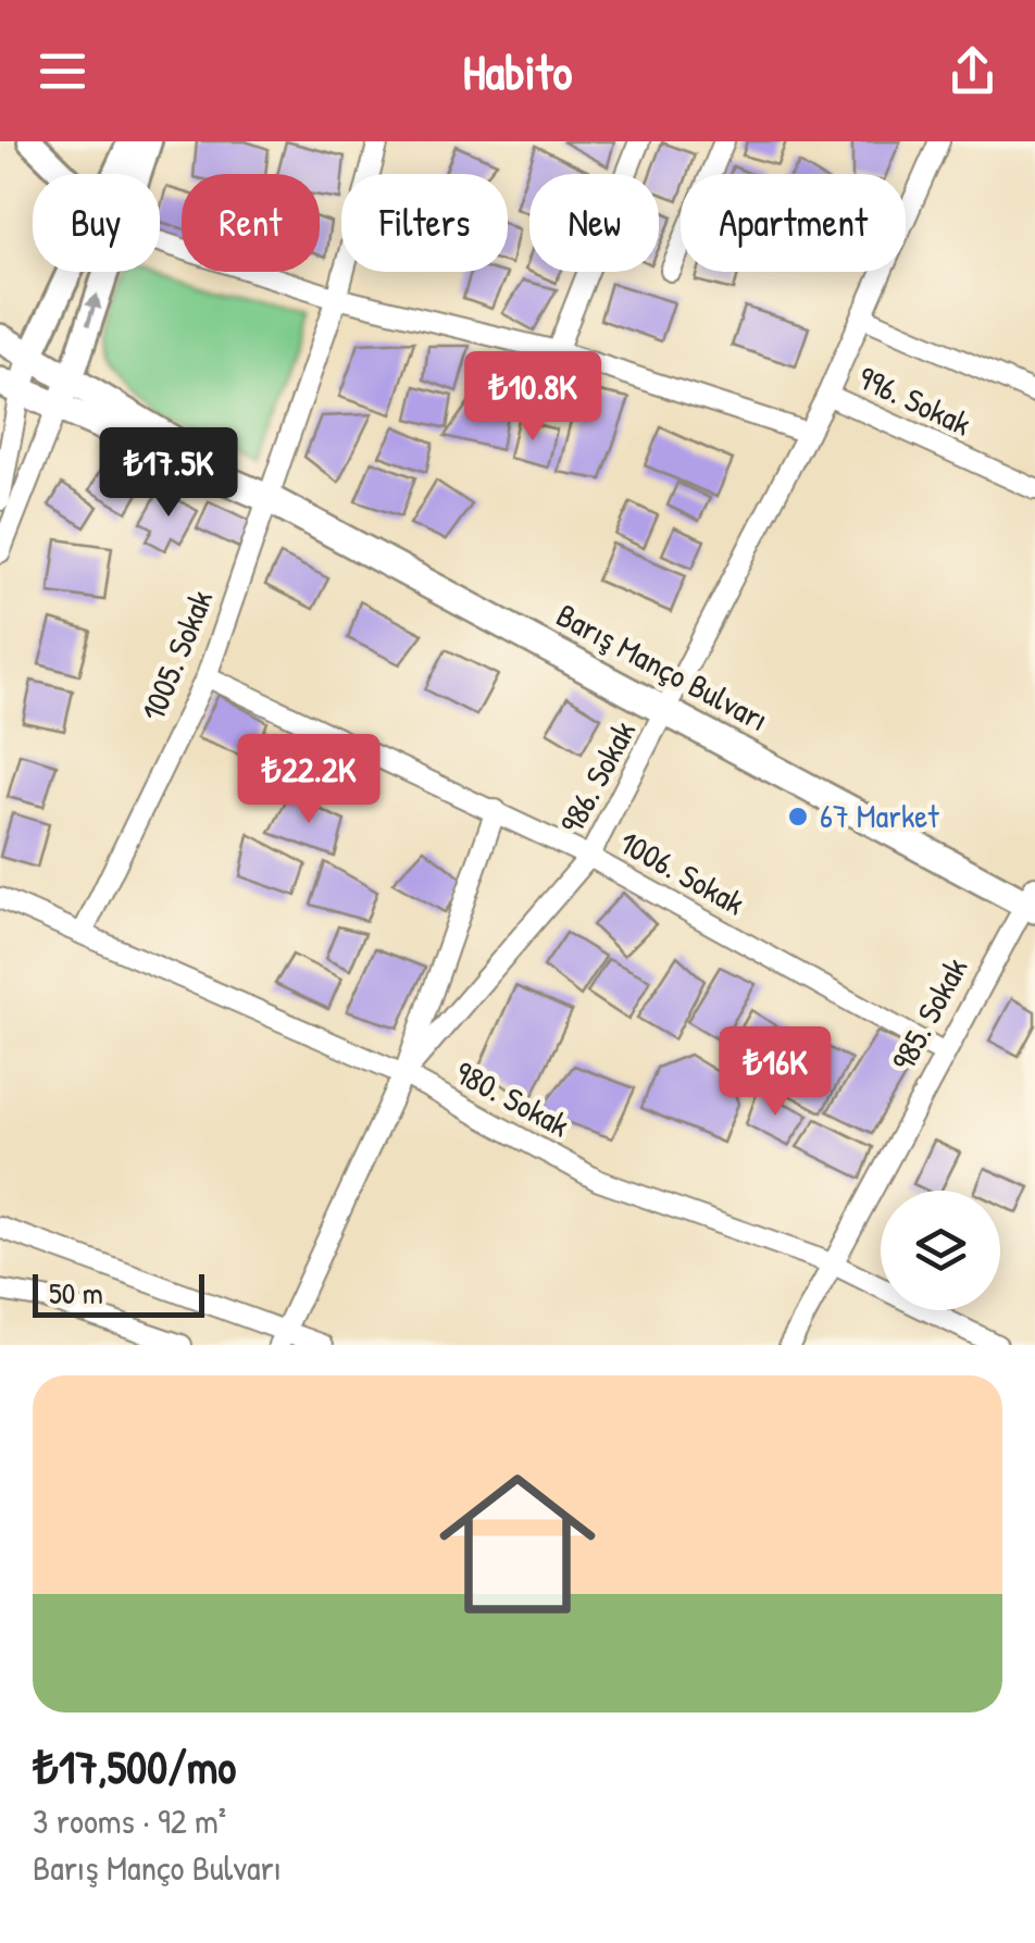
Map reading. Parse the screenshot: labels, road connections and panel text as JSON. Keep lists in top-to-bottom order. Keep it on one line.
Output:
{"streets":{"main road":["Barış Manço Bulvarı"],"street":["996. Sokak","1005. Sokak","986. Sokak","1006. Sokak","985. Sokak","980. Sokak"]},"crossings":[["996. Sokak","986. Sokak"],["1005. Sokak","Barış Manço Bulvarı"],["1005. Sokak","1006. Sokak"],["1005. Sokak","980. Sokak"],["Barış Manço Bulvarı","986. Sokak"],["Barış Manço Bulvarı","985. Sokak"],["986. Sokak","1006. Sokak"],["986. Sokak","980. Sokak"],["1006. Sokak","985. Sokak"],["985. Sokak","980. Sokak"]],"places":["67 Market"],"scale_bar":"50 m","page":{"header":"Habito","chip":["Buy","Rent","Filters","New","Apartment"],"price":["₺10.8K","₺17.5K","₺22.2K","₺16K"],"scale":"50 m","list":[{"name":"₺17,500/mo","note":"3 rooms · 92 m² · Barış Manço Bulvarı"}]}}
